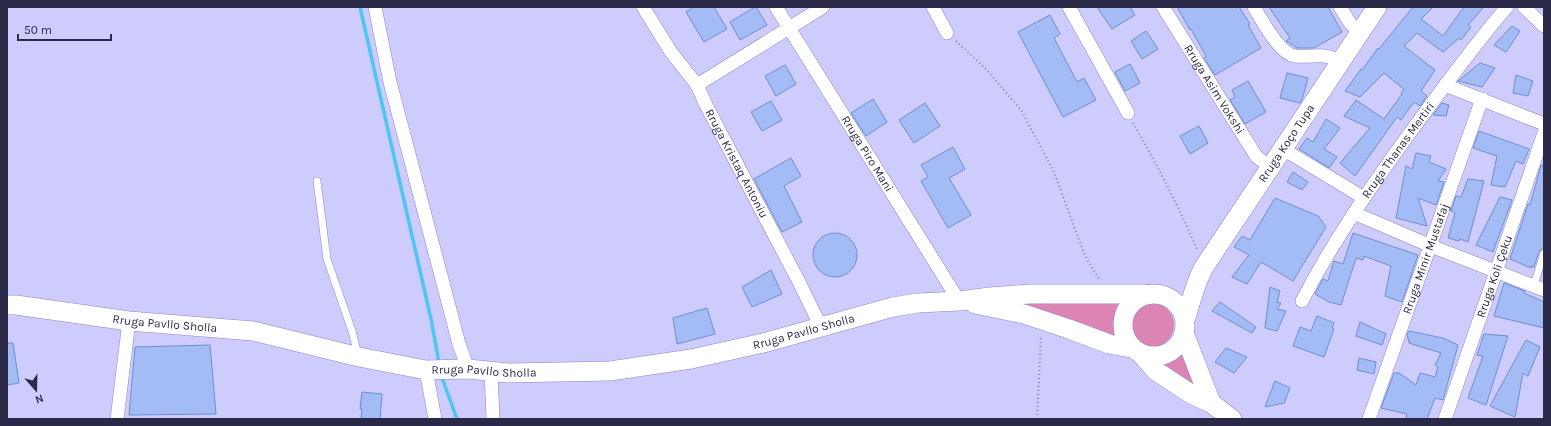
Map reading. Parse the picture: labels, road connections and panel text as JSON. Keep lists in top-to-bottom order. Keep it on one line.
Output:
{"streets":{"street":["Rruga Asim Vokshi","Rruga Koço Tupa","Rruga Thanas Mertiri","Rruga Piro Mani","Rruga Kristaq Antoniu","Rruga Minir Mustafaj","Rruga Koli Çeku","Rruga Pavllo Sholla"]},"crossings":[["Rruga Asim Vokshi","Rruga Koço Tupa"],["Rruga Koço Tupa","Rruga Pavllo Sholla"],["Rruga Piro Mani","Rruga Pavllo Sholla"],["Rruga Kristaq Antoniu","Rruga Pavllo Sholla"]],"scale_bar":"50 m","north":"bottom"}
